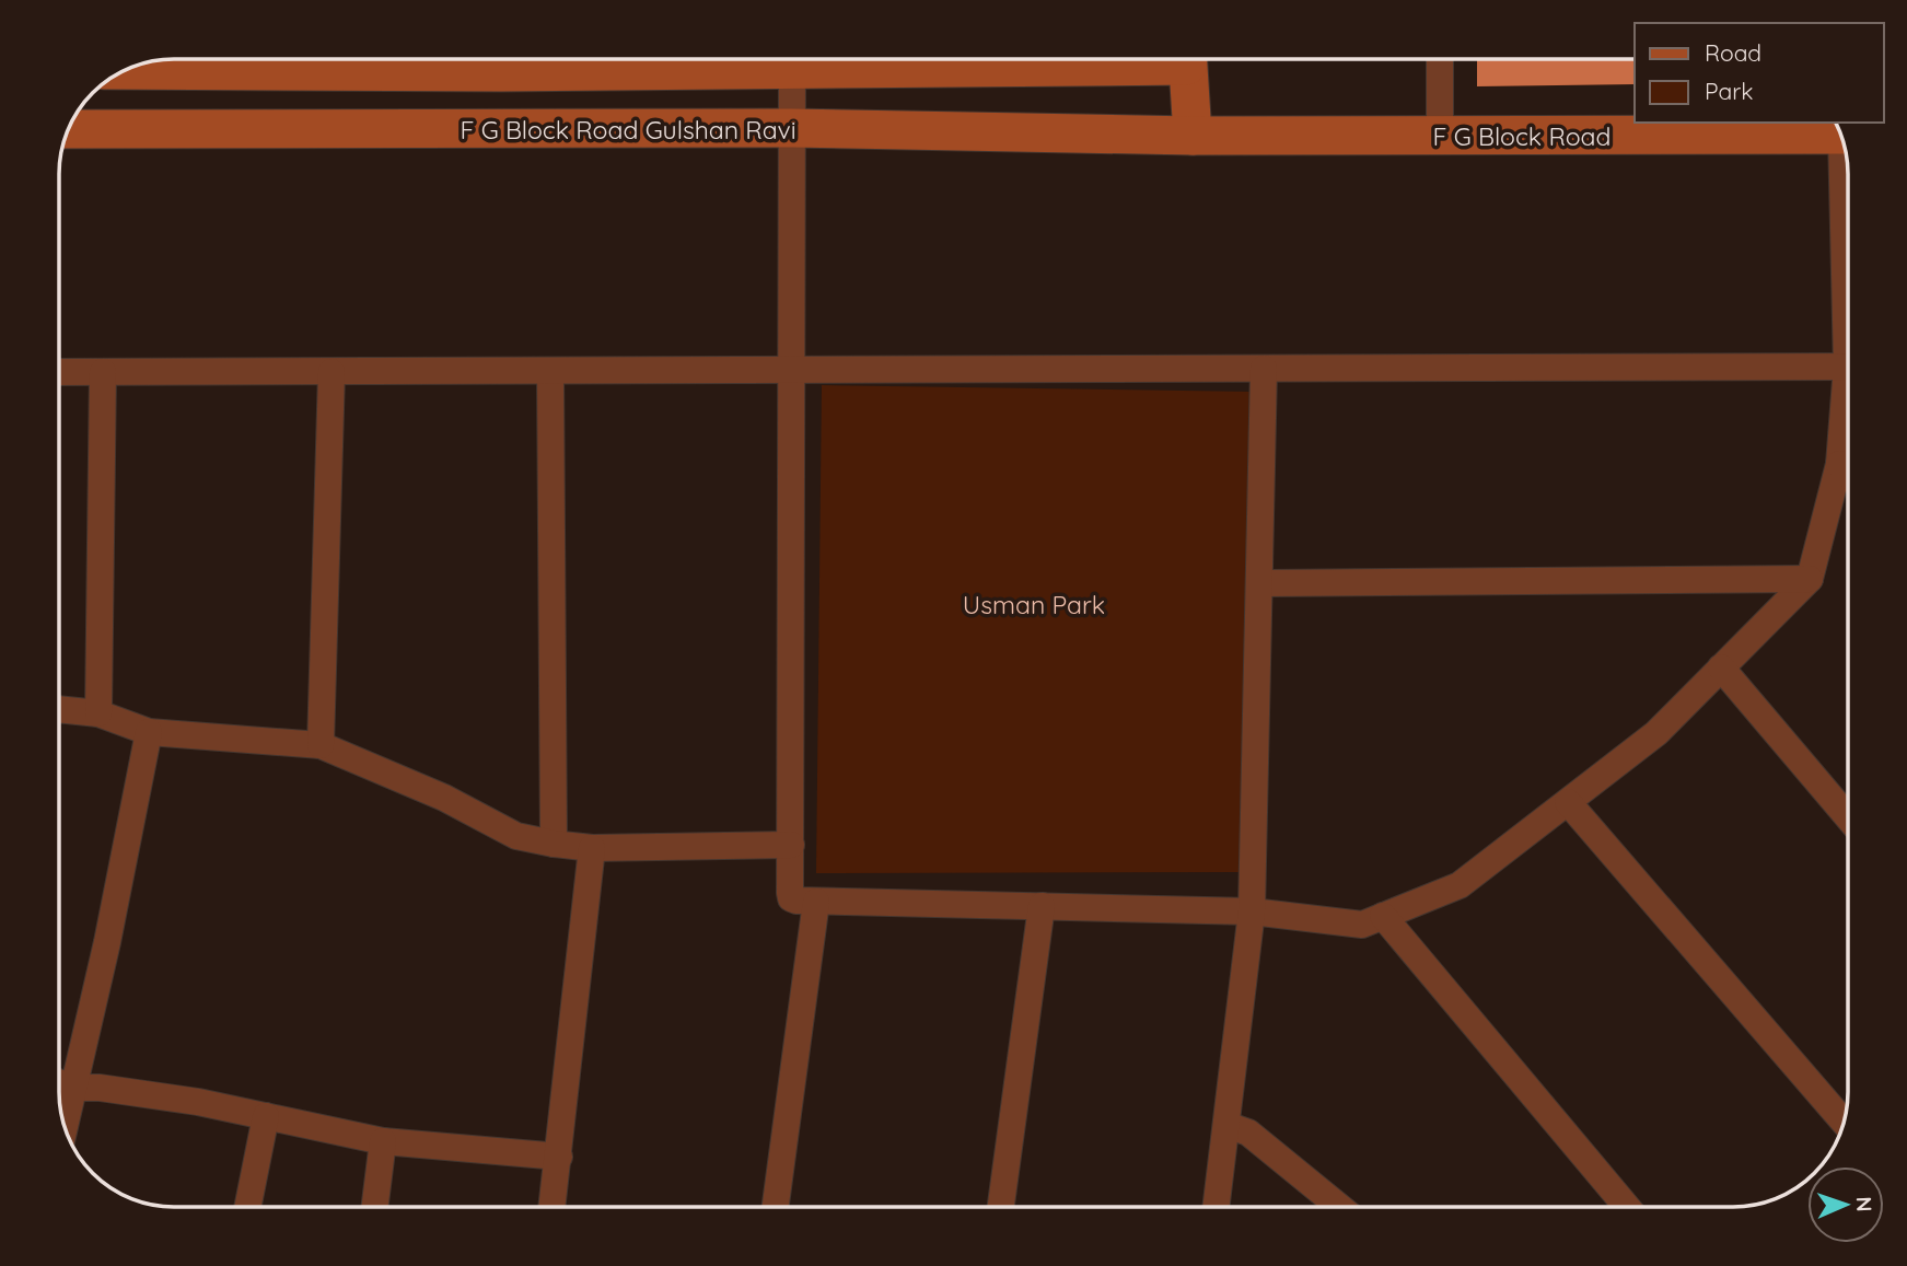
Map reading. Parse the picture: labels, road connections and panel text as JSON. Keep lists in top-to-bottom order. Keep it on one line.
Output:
{"streets":{"street":["F G Block Road Gulshan Ravi","F G Block Road"]},"crossings":[["F G Block Road Gulshan Ravi","F G Block Road"]],"parks":["Usman Park"],"legend":["Road","Park"],"north":"right"}
